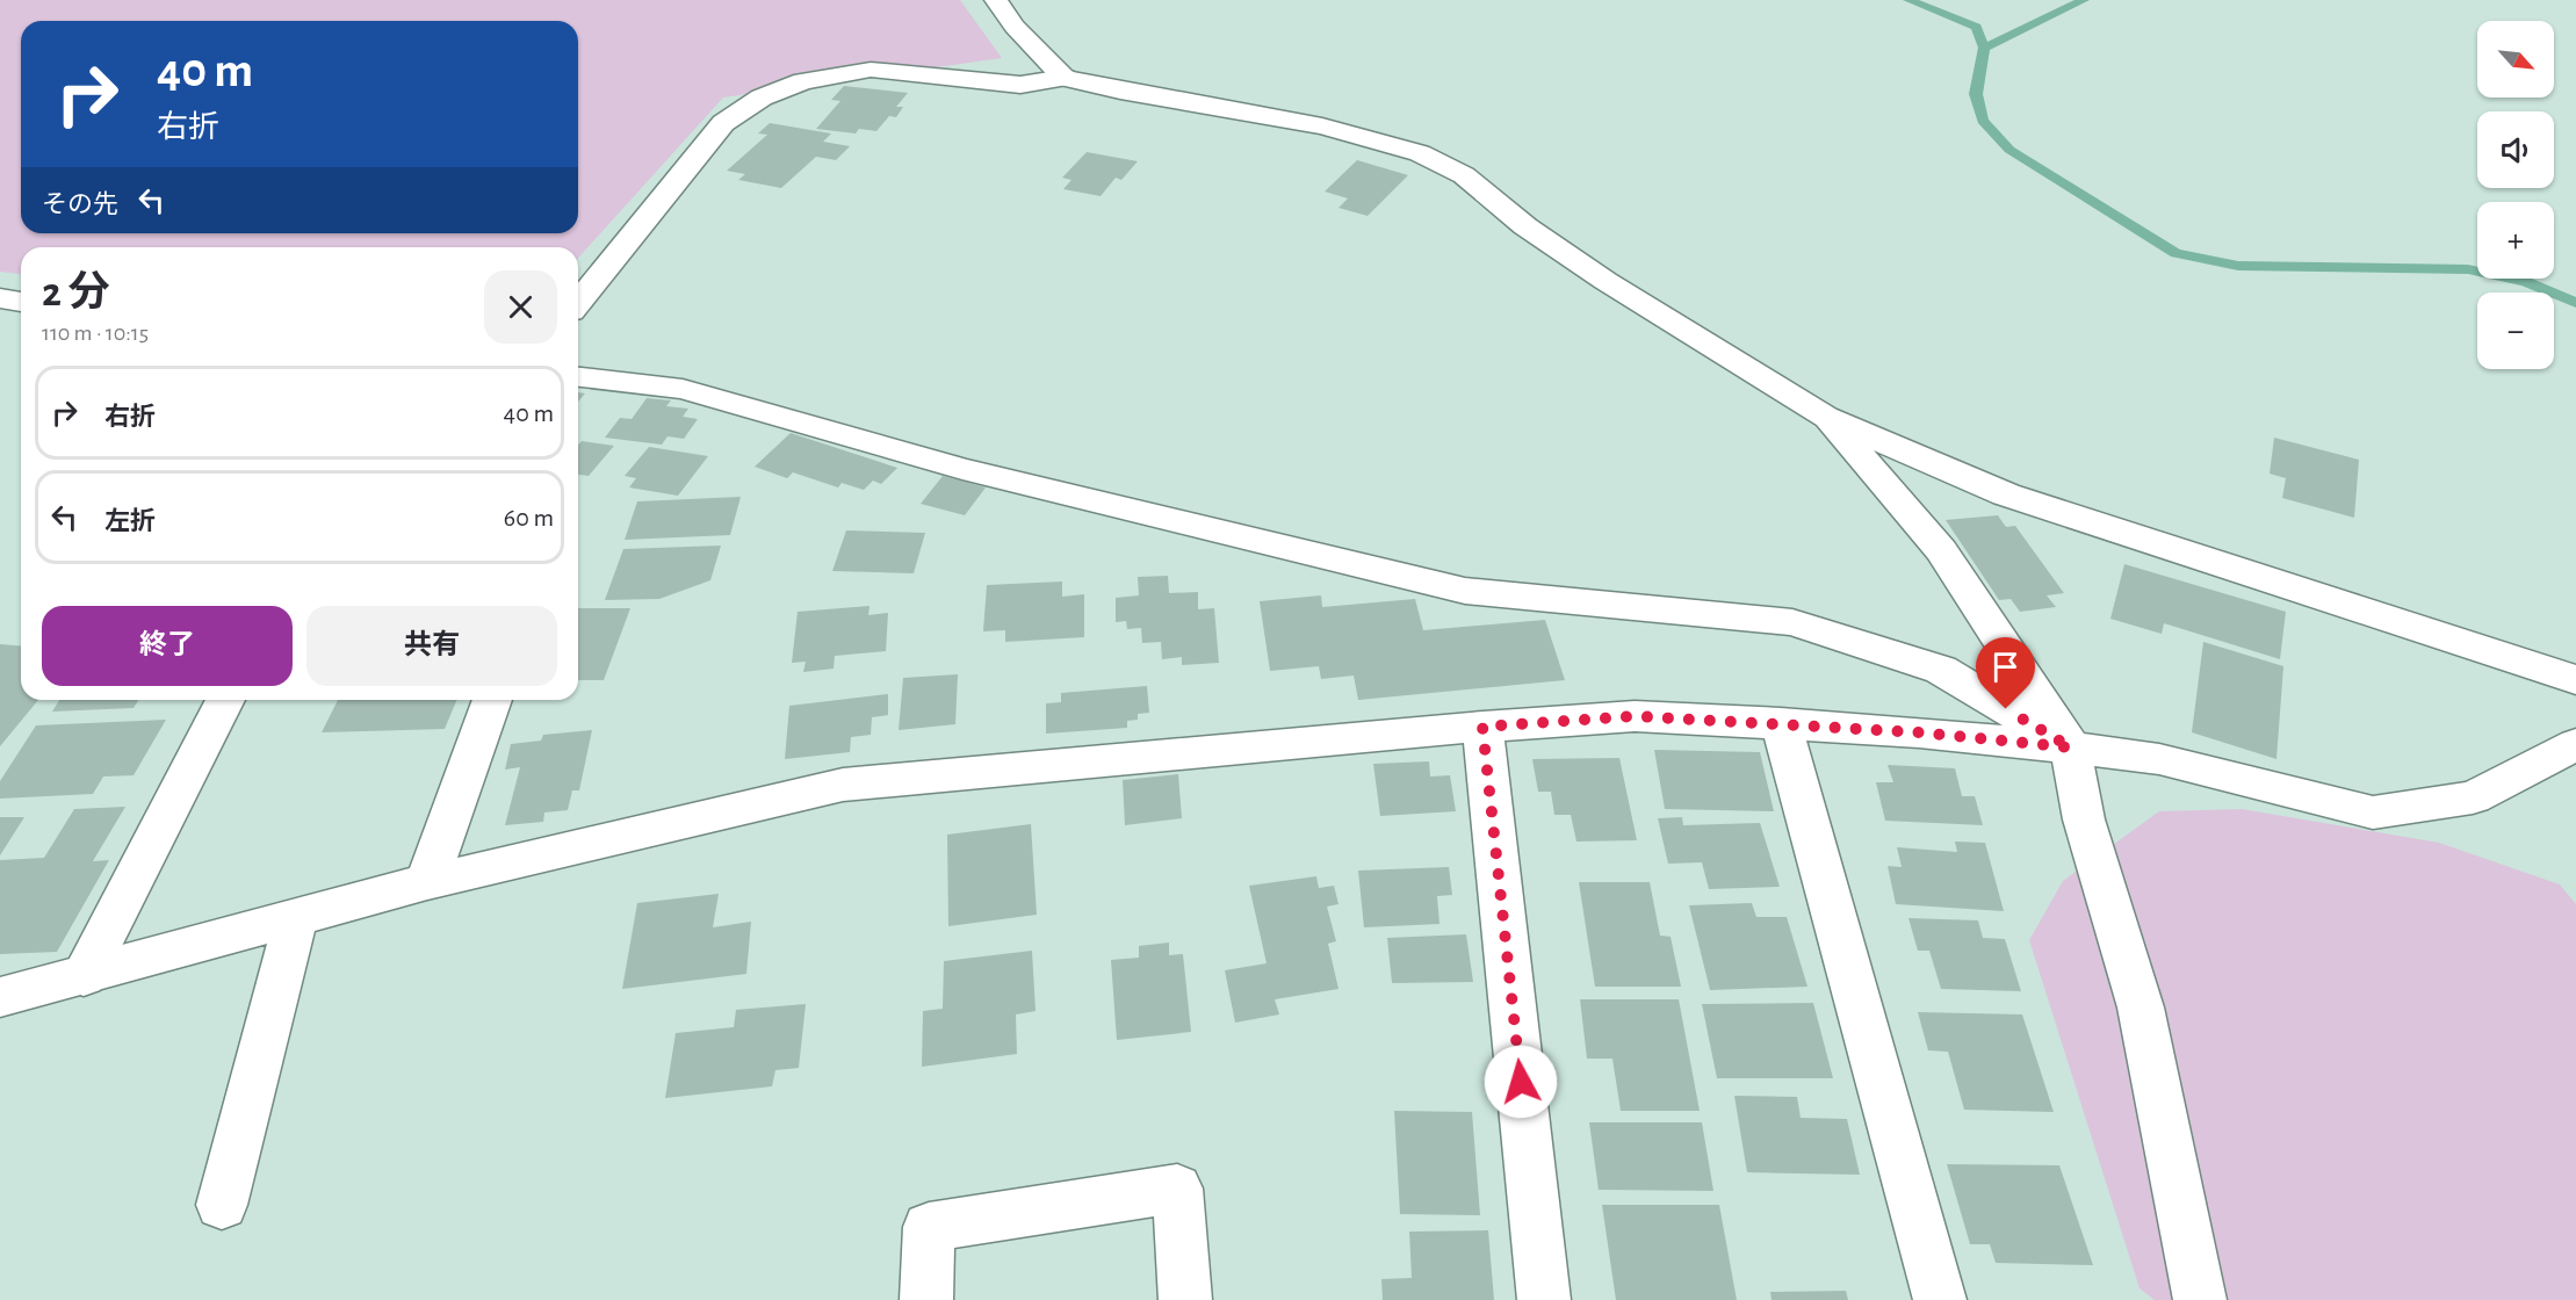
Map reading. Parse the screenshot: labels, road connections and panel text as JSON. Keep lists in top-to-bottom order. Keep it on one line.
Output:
{"north":"bottom right","page":{"map_buttons":["+","−"],"turn":["40 m","右折"],"then":"その先","heading":["2 分","110 m · 10:15"],"list":[{"name":"右折","value":"40 m"},{"name":"左折","value":"60 m"}],"buttons":["終了","共有"]}}
